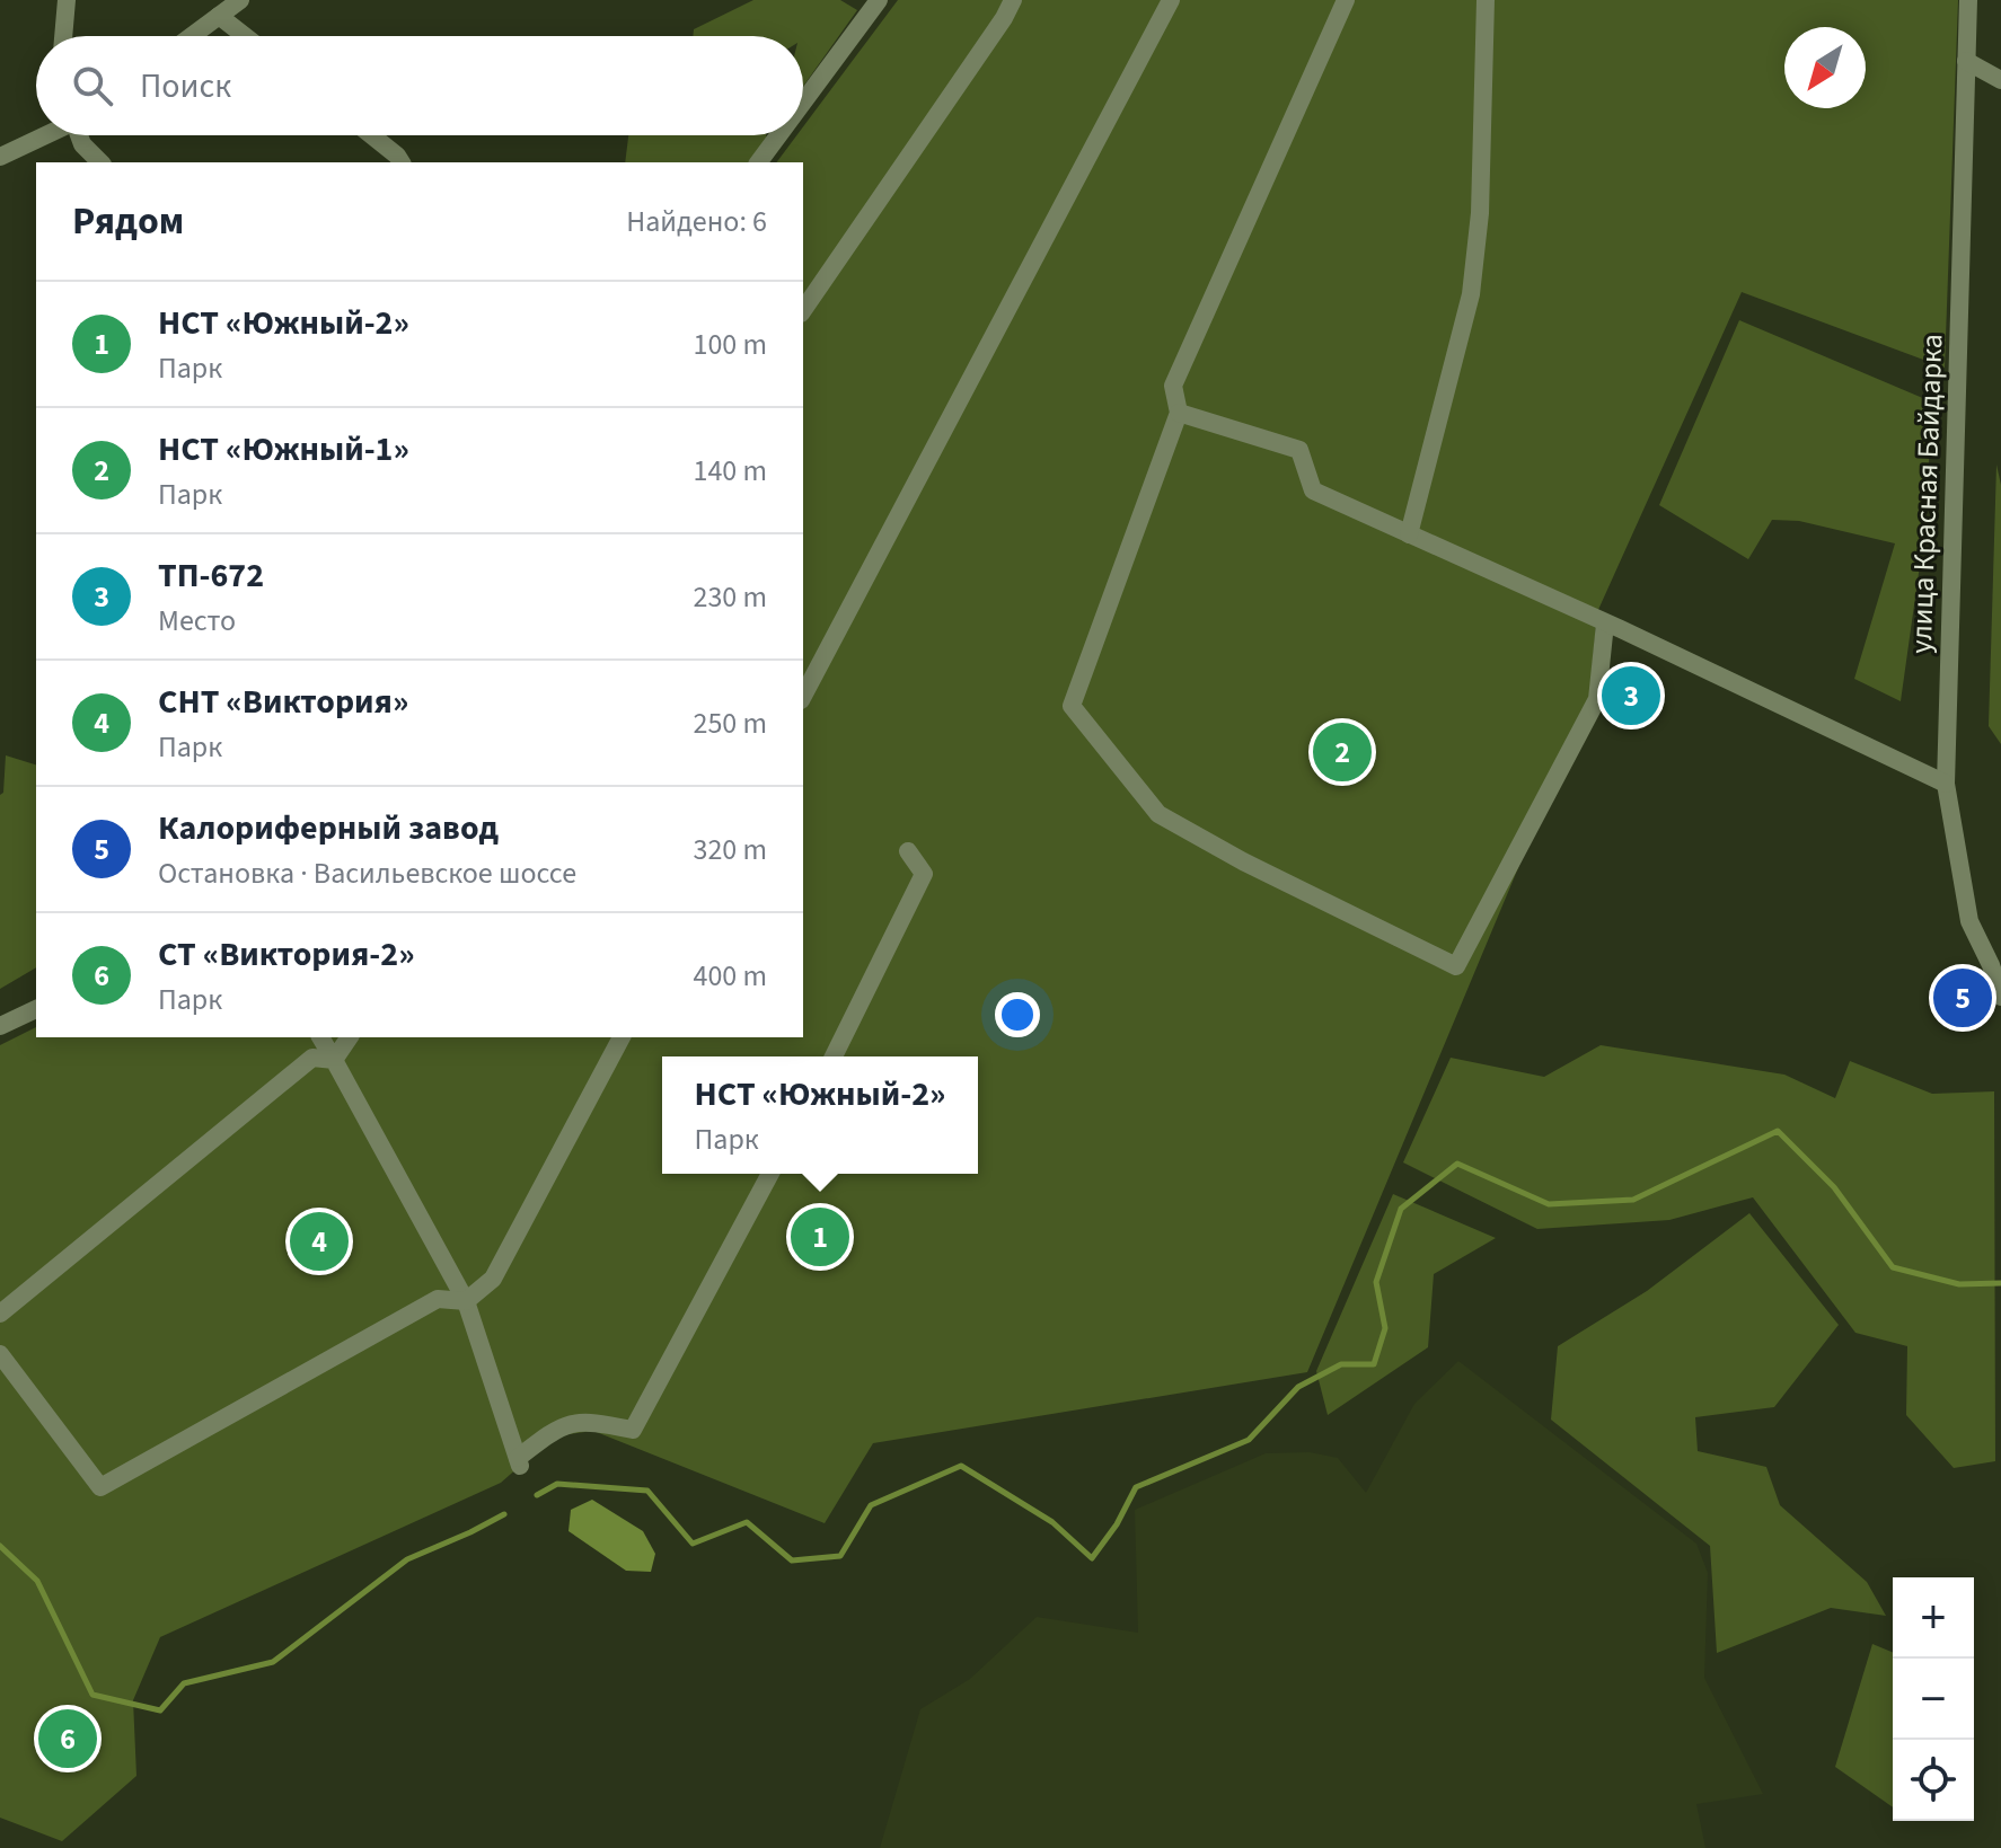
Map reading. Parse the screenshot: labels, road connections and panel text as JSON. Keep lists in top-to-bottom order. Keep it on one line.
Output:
{"streets":{"street":["улица Красная Байдарка"]},"north":"bottom left","page":{"search":"Поиск","heading":["Рядом","Найдено: 6"],"list":[{"mark":"1","name":"НСТ «Южный-2»","note":"Парк","value":"100 m"},{"mark":"2","name":"НСТ «Южный-1»","note":"Парк","value":"140 m"},{"mark":"3","name":"ТП-672","note":"Место","value":"230 m"},{"mark":"4","name":"СНТ «Виктория»","note":"Парк","value":"250 m"},{"mark":"5","name":"Калориферный завод","note":"Остановка · Васильевское шоссе","value":"320 m"},{"mark":"6","name":"СТ «Виктория-2»","note":"Парк","value":"400 m"}],"pins":["3","2","5","1","4","6"],"popup":["НСТ «Южный-2»","Парк"],"map_buttons":["+","−"]}}
